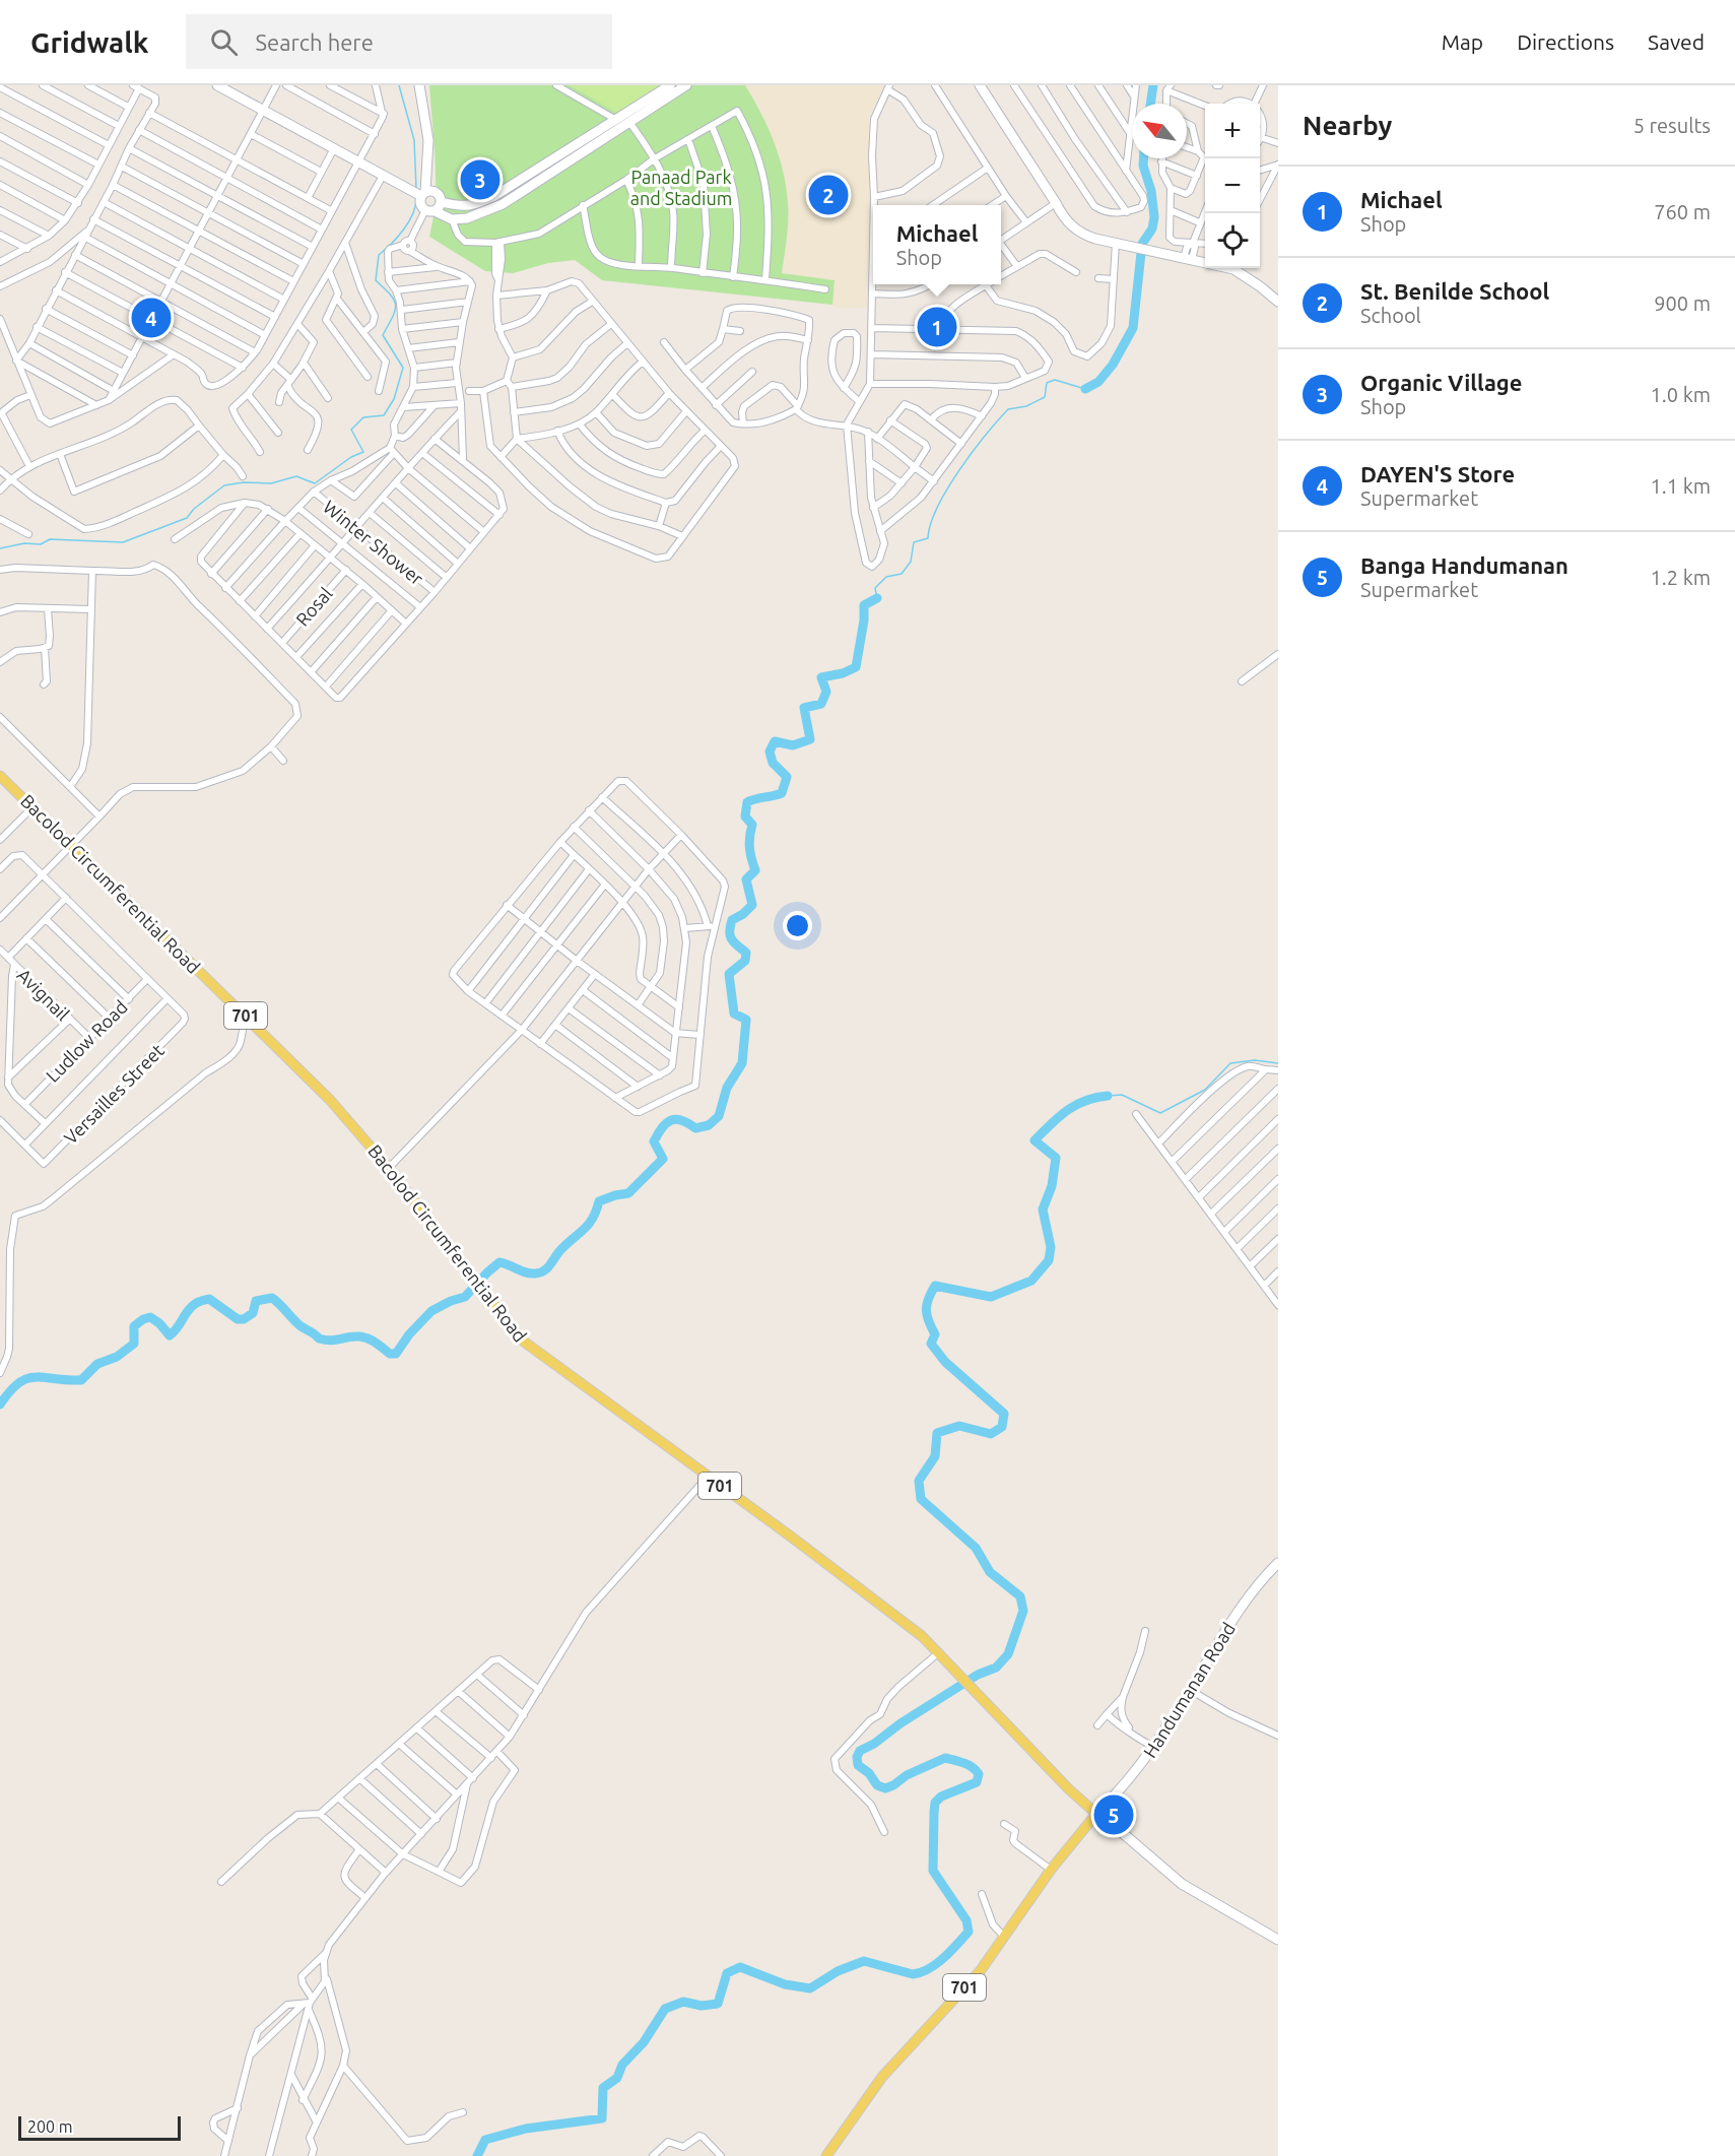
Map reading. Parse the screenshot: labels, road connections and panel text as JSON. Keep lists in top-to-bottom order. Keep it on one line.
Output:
{"streets":{"main road":["Bacolod Circumferential Road","701"],"street":["Winter Shower","Rosal","Avignail","Ludlow Road","Versailles Street","Handumanan Road"]},"crossings":[["Bacolod Circumferential Road","701"],["Bacolod Circumferential Road","Handumanan Road"],["Avignail","Ludlow Road"],["701","Handumanan Road"]],"parks":["Panaad Park and Stadium"],"scale_bar":"200 m","north":"top left","page":{"header":"Gridwalk","search":"Search here","nav":["Map","Directions","Saved"],"heading":["Nearby","5 results"],"map_buttons":["+","−"],"pins":["3","2","4","1","5"],"list":[{"mark":"1","name":"Michael","note":"Shop","value":"760 m"},{"mark":"2","name":"St. Benilde School","note":"School","value":"900 m"},{"mark":"3","name":"Organic Village","note":"Shop","value":"1.0 km"},{"mark":"4","name":"DAYEN'S Store","note":"Supermarket","value":"1.1 km"},{"mark":"5","name":"Banga Handumanan","note":"Supermarket","value":"1.2 km"}],"popup":["Michael","Shop"],"scale":"200 m"}}
